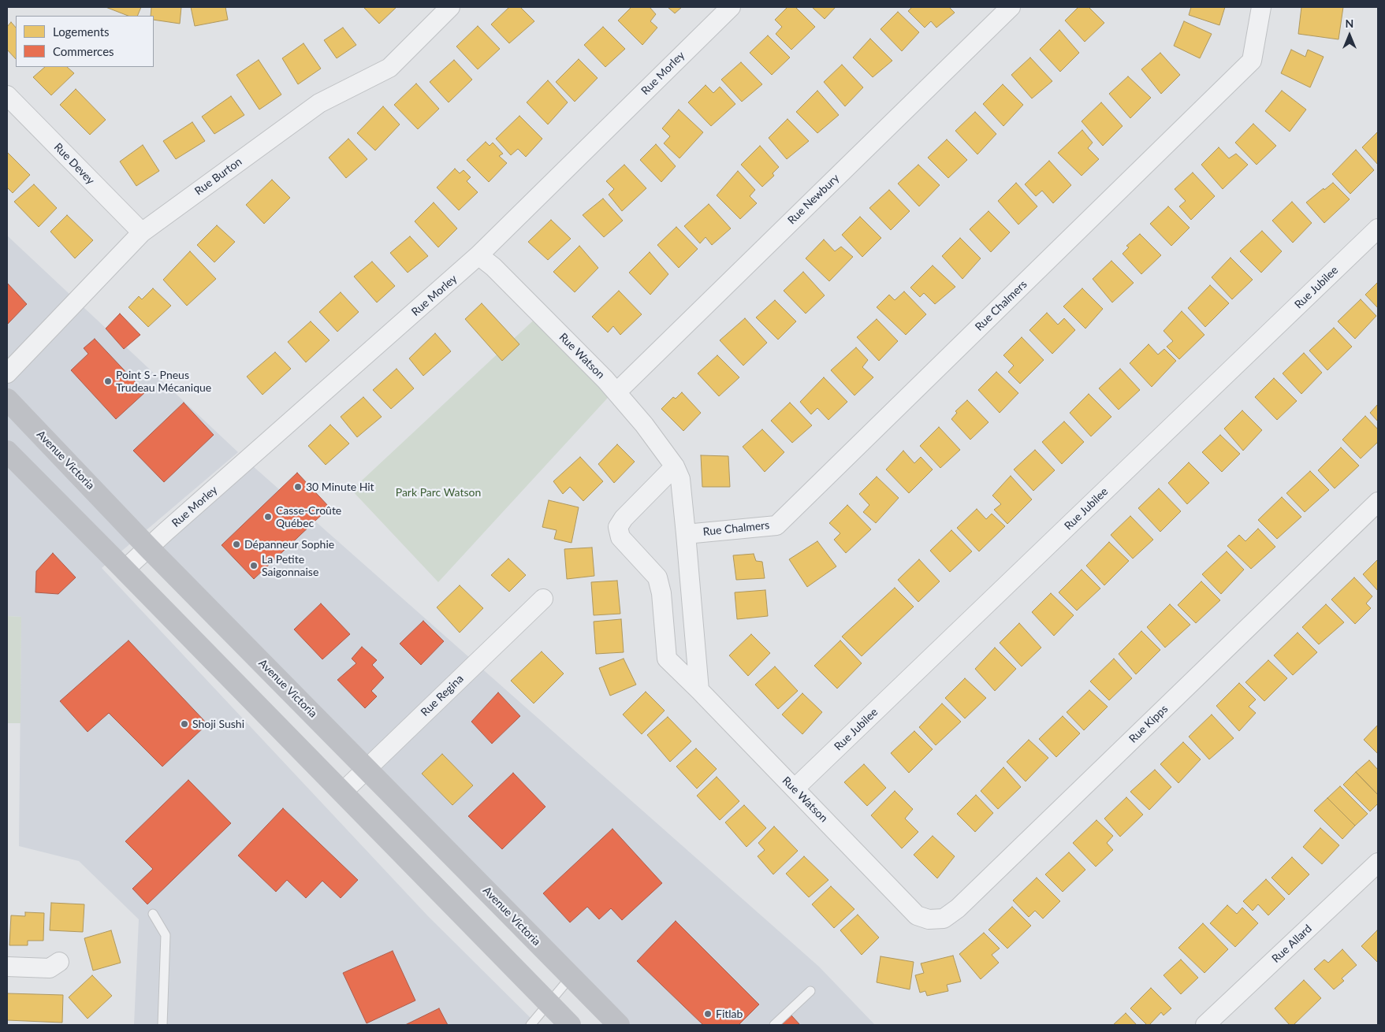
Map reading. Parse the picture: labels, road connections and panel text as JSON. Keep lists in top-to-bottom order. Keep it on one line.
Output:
{"streets":{"main road":["Avenue Victoria"],"street":["Rue Morley","Rue Devey","Rue Burton","Rue Newbury","Rue Jubilee","Rue Chalmers","Rue Watson","Rue Regina","Rue Kipps","Rue Allard"]},"crossings":[["Rue Morley","Rue Watson"],["Rue Morley","Avenue Victoria"],["Rue Devey","Rue Burton"],["Rue Newbury","Rue Watson"],["Rue Jubilee","Rue Watson"],["Rue Chalmers","Rue Watson"],["Rue Watson","Rue Kipps"],["Avenue Victoria","Rue Regina"]],"parks":["Park Parc Watson"],"places":["Point S - Pneus Trudeau Mécanique","30 Minute Hit","Casse-Croûte Québec","Dépanneur Sophie","La Petite Saigonnaise","Shoji Sushi","Fitlab"],"legend":["Logements","Commerces"],"north":"top"}
